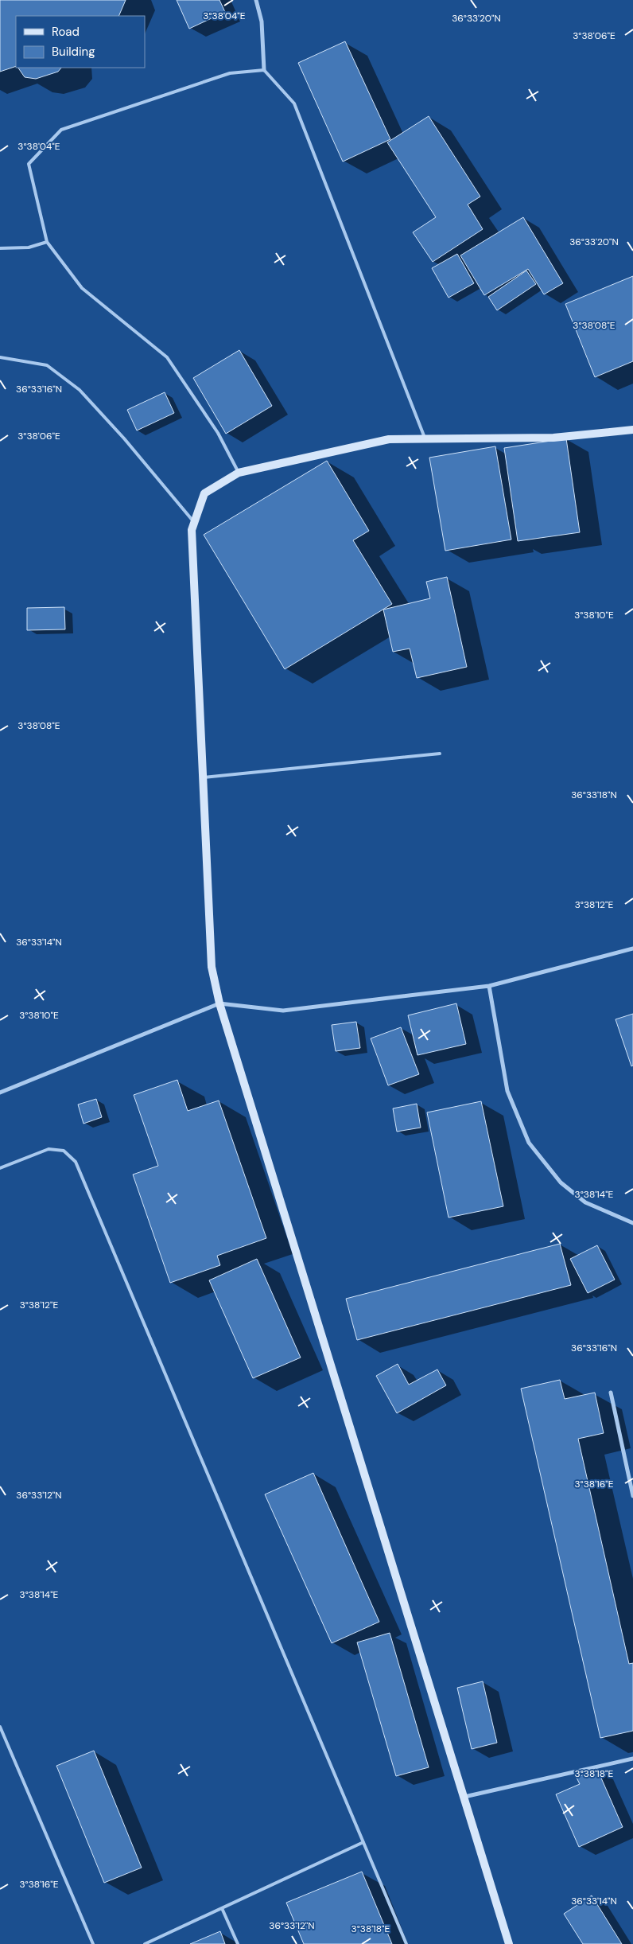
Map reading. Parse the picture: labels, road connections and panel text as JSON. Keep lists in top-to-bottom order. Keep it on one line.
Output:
{"legend":["Road","Building"],"coordinates":["3°38'04\"E","36°33'20\"N","3°38'06\"E","3°38'08\"E","36°33'16\"N","3°38'10\"E","36°33'18\"N","3°38'12\"E","36°33'14\"N","3°38'14\"E","3°38'16\"E","36°33'12\"N","3°38'18\"E"]}
